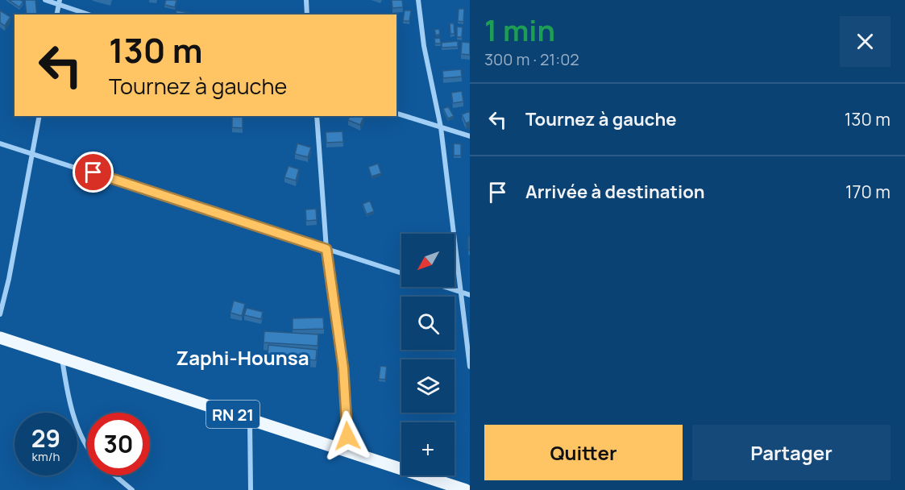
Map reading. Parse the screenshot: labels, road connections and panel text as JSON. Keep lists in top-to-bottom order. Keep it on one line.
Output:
{"streets":{"main road":["RN 21"]},"districts":["Zaphi-Hounsa"],"north":"bottom left","page":{"heading":["1 min","300 m · 21:02"],"turn":["130 m","Tournez à gauche"],"list":[{"name":"Tournez à gauche","value":"130 m"},{"name":"Arrivée à destination","value":"170 m"}],"map_buttons":"+","speed":"29 km/h","limit":"30","buttons":["Quitter","Partager"]}}
